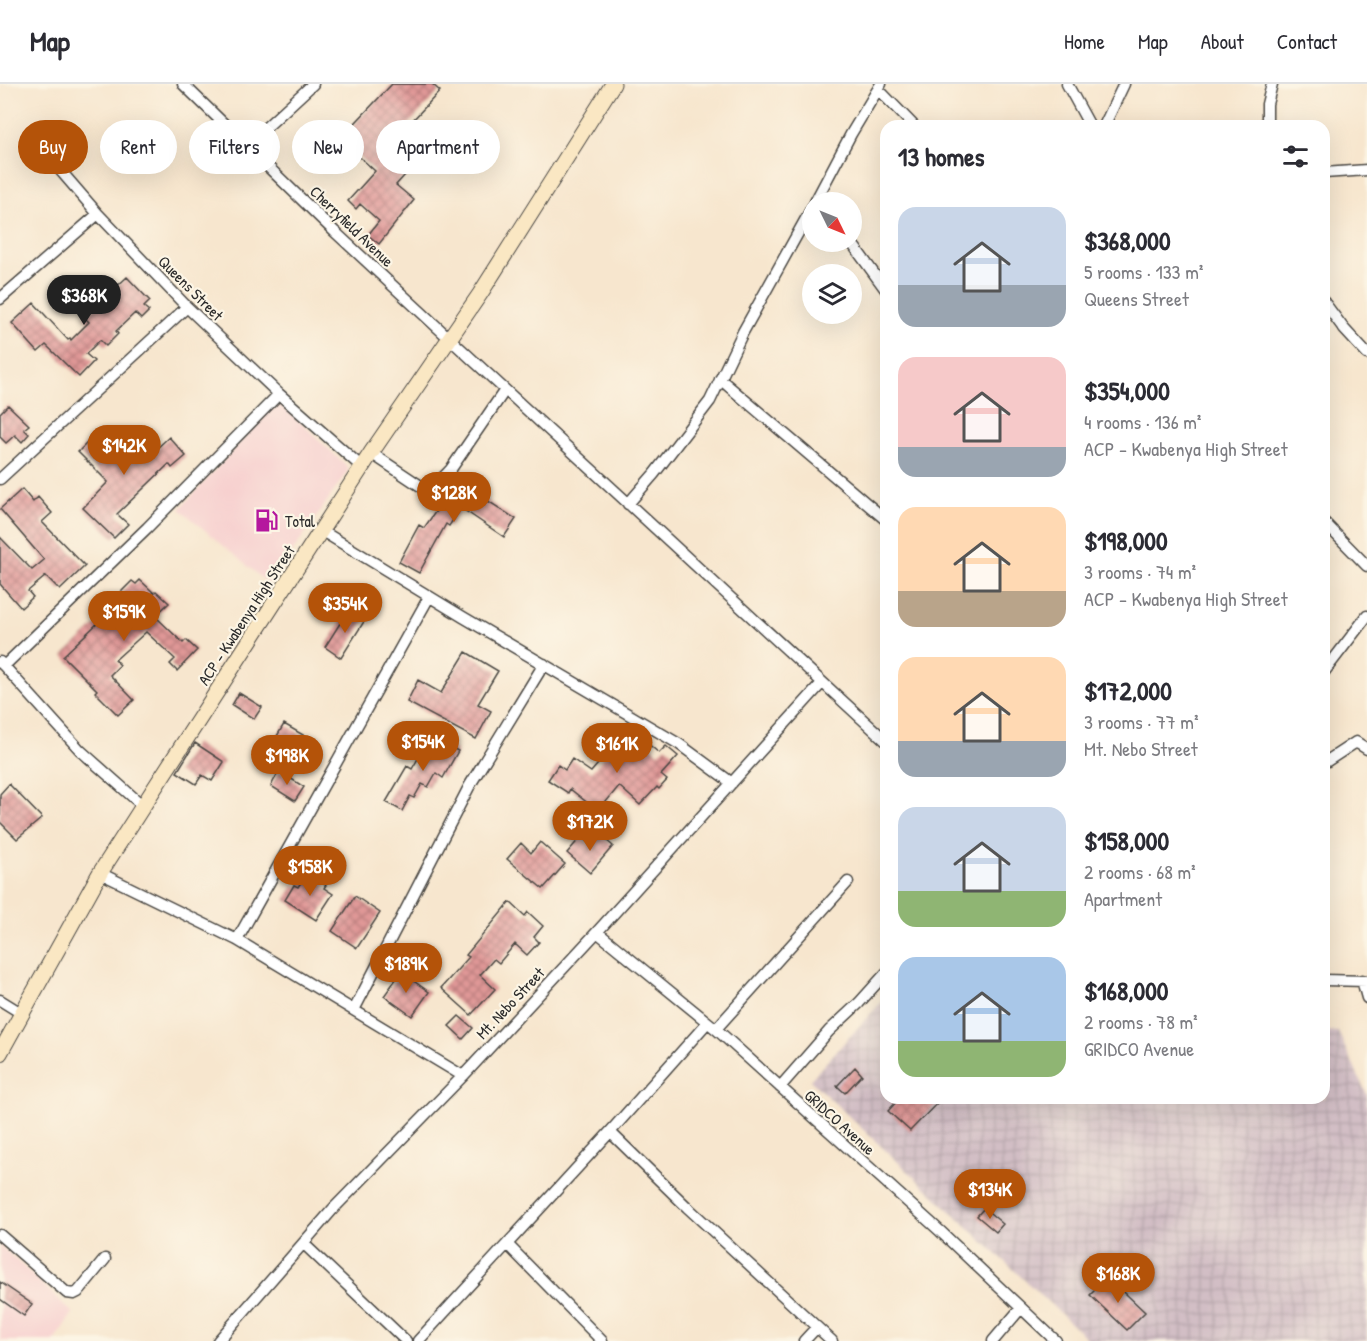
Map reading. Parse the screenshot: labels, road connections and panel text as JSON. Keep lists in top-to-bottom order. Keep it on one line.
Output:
{"streets":{"main road":["ACP - Kwabenya High Street"],"street":["Cherryfield Avenue","Queens Street","Mt. Nebo Street","GRIDCO Avenue"]},"crossings":[["Cherryfield Avenue","ACP - Kwabenya High Street"],["Cherryfield Avenue","Mt. Nebo Street"],["Queens Street","ACP - Kwabenya High Street"],["Mt. Nebo Street","GRIDCO Avenue"]],"places":{"fuel station":["Total"]},"north":"bottom right","page":{"header":"Map","nav":["Home","Map","About","Contact"],"chip":["Buy","Rent","Filters","New","Apartment"],"heading":"13 homes","list":[{"name":"$368,000","note":"5 rooms · 133 m² · Queens Street"},{"name":"$354,000","note":"4 rooms · 136 m² · ACP - Kwabenya High Street"},{"name":"$198,000","note":"3 rooms · 74 m² · ACP - Kwabenya High Street"},{"name":"$172,000","note":"3 rooms · 77 m² · Mt. Nebo Street"},{"name":"$158,000","note":"2 rooms · 68 m² · Apartment"},{"name":"$168,000","note":"2 rooms · 78 m² · GRIDCO Avenue"}],"price":["$368K","$142K","$128K","$354K","$159K","$154K","$161K","$198K","$172K","$158K","$189K","$134K","$168K"]}}
